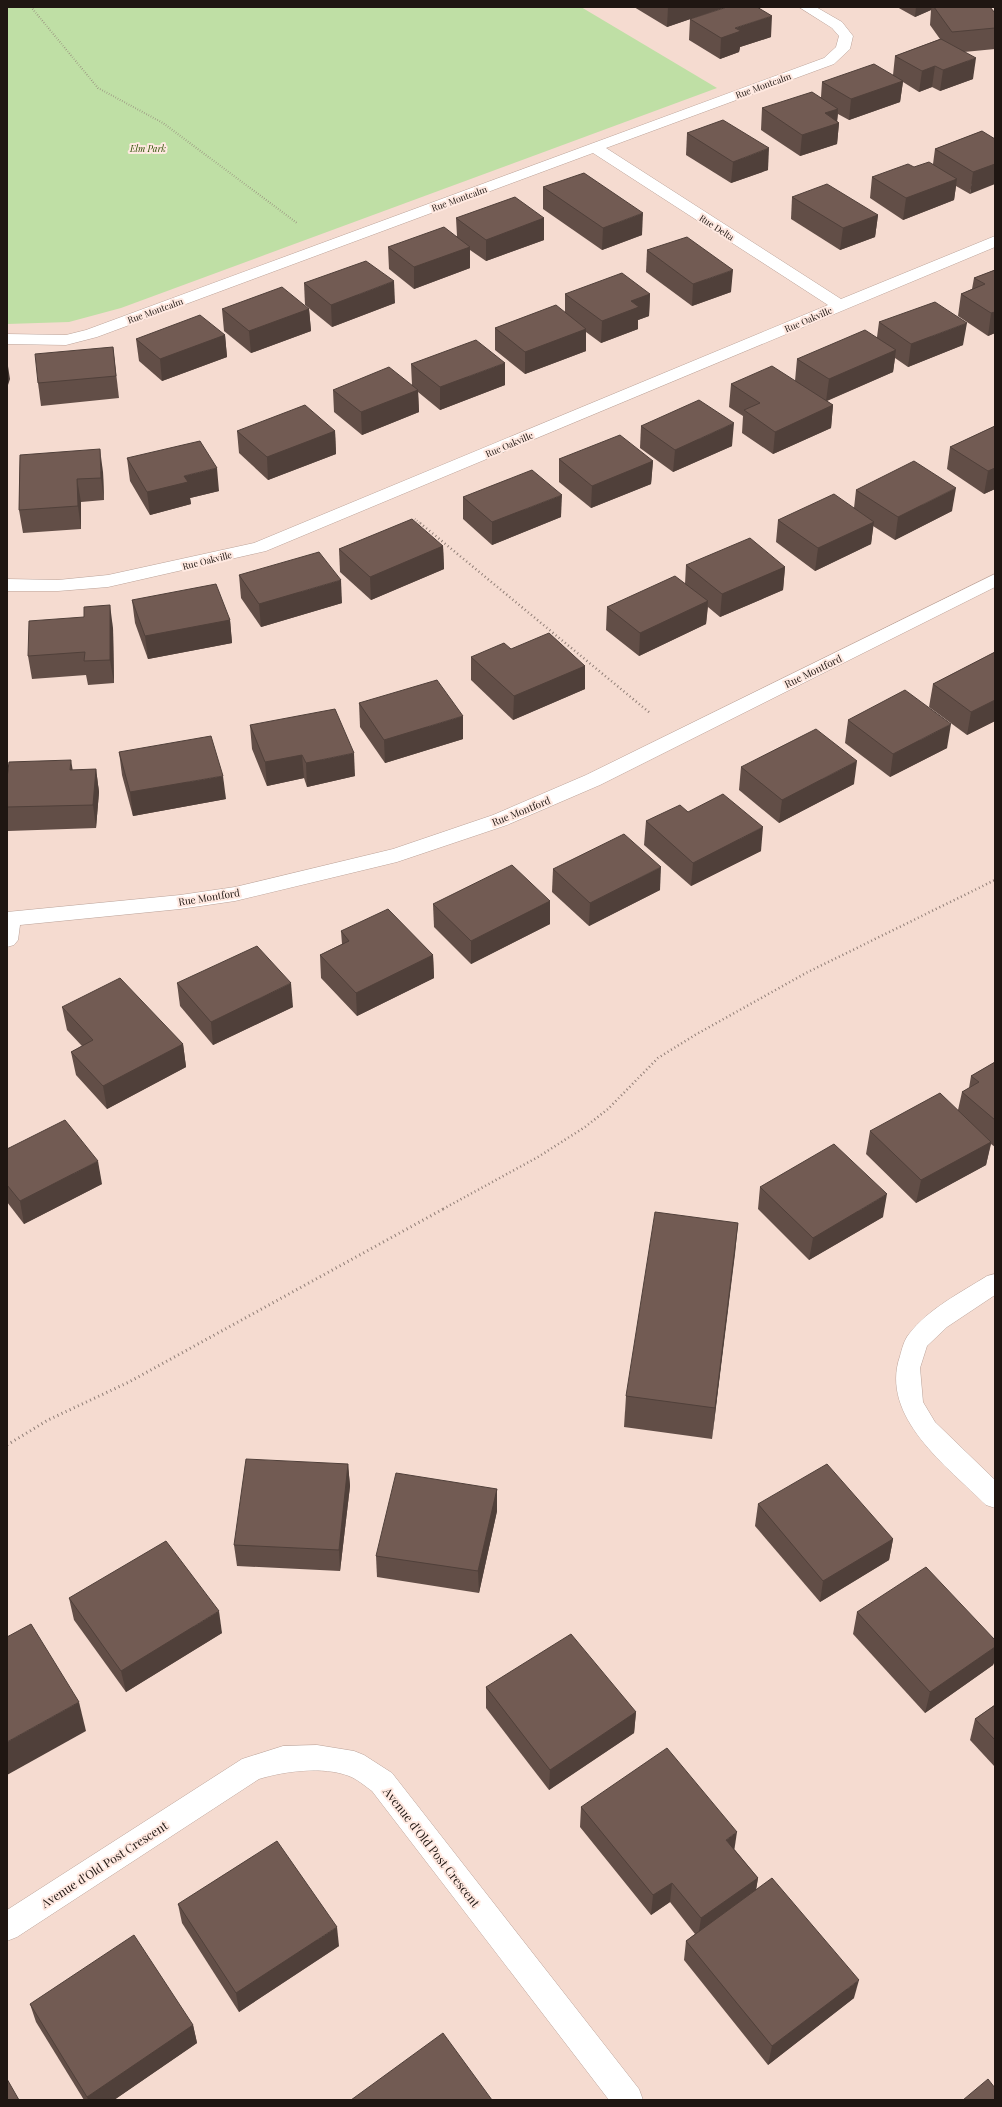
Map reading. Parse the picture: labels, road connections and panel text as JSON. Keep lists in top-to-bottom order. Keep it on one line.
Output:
{"streets":{"street":["Rue Montcalm","Rue Delta","Rue Oakville","Rue Montford","Avenue d'Old Post Crescent"]},"crossings":[["Rue Montcalm","Rue Delta"],["Rue Delta","Rue Oakville"]],"parks":["Elm Park"]}
